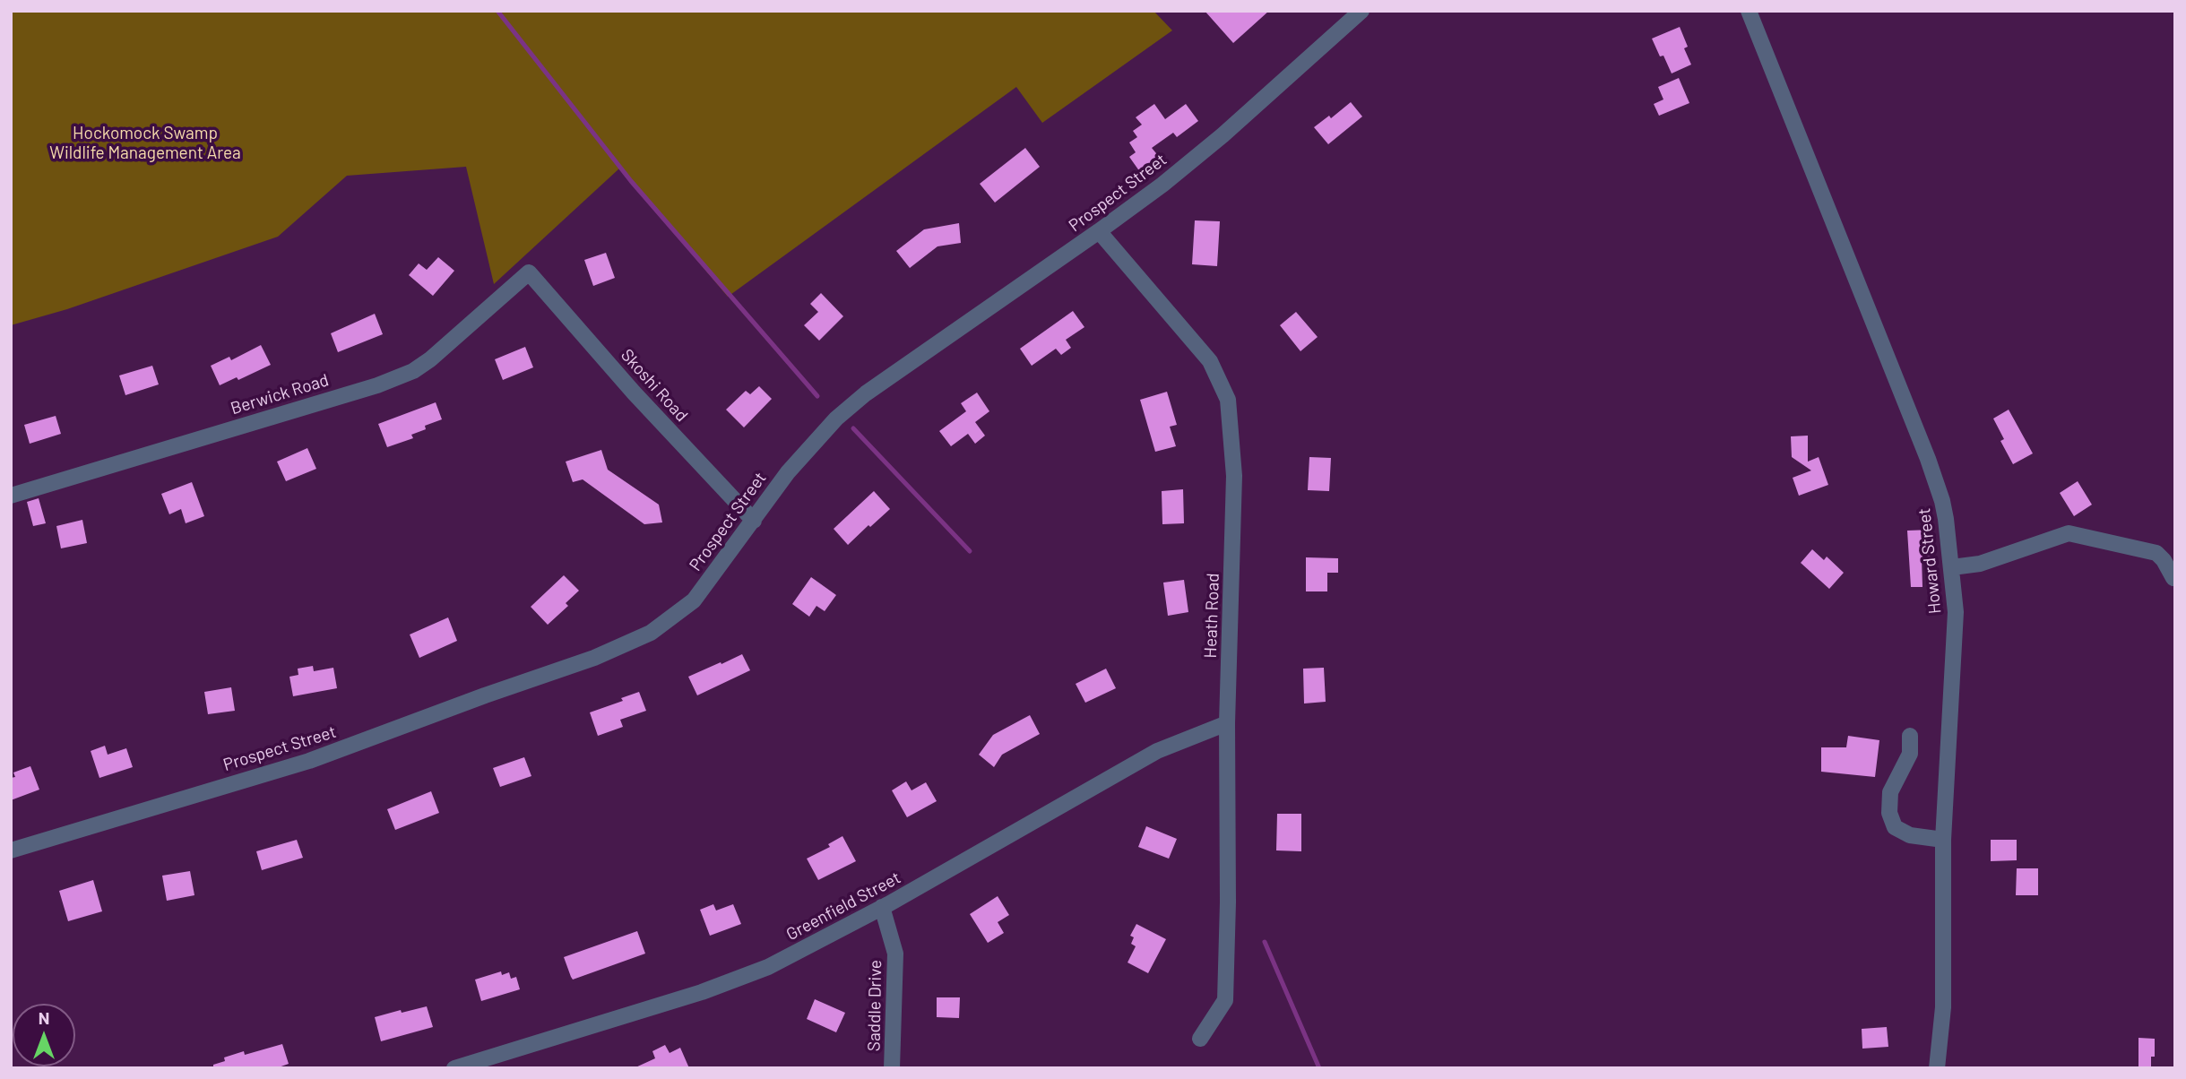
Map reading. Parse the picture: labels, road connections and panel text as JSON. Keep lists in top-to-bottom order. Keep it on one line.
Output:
{"streets":{"street":["Prospect Street","Skoshi Road","Berwick Road","Howard Street","Heath Road","Greenfield Street","Saddle Drive"]},"crossings":[["Prospect Street","Skoshi Road"],["Prospect Street","Heath Road"],["Skoshi Road","Berwick Road"],["Heath Road","Greenfield Street"],["Greenfield Street","Saddle Drive"]],"parks":["Hockomock Swamp Wildlife Management Area"],"north":"top"}
